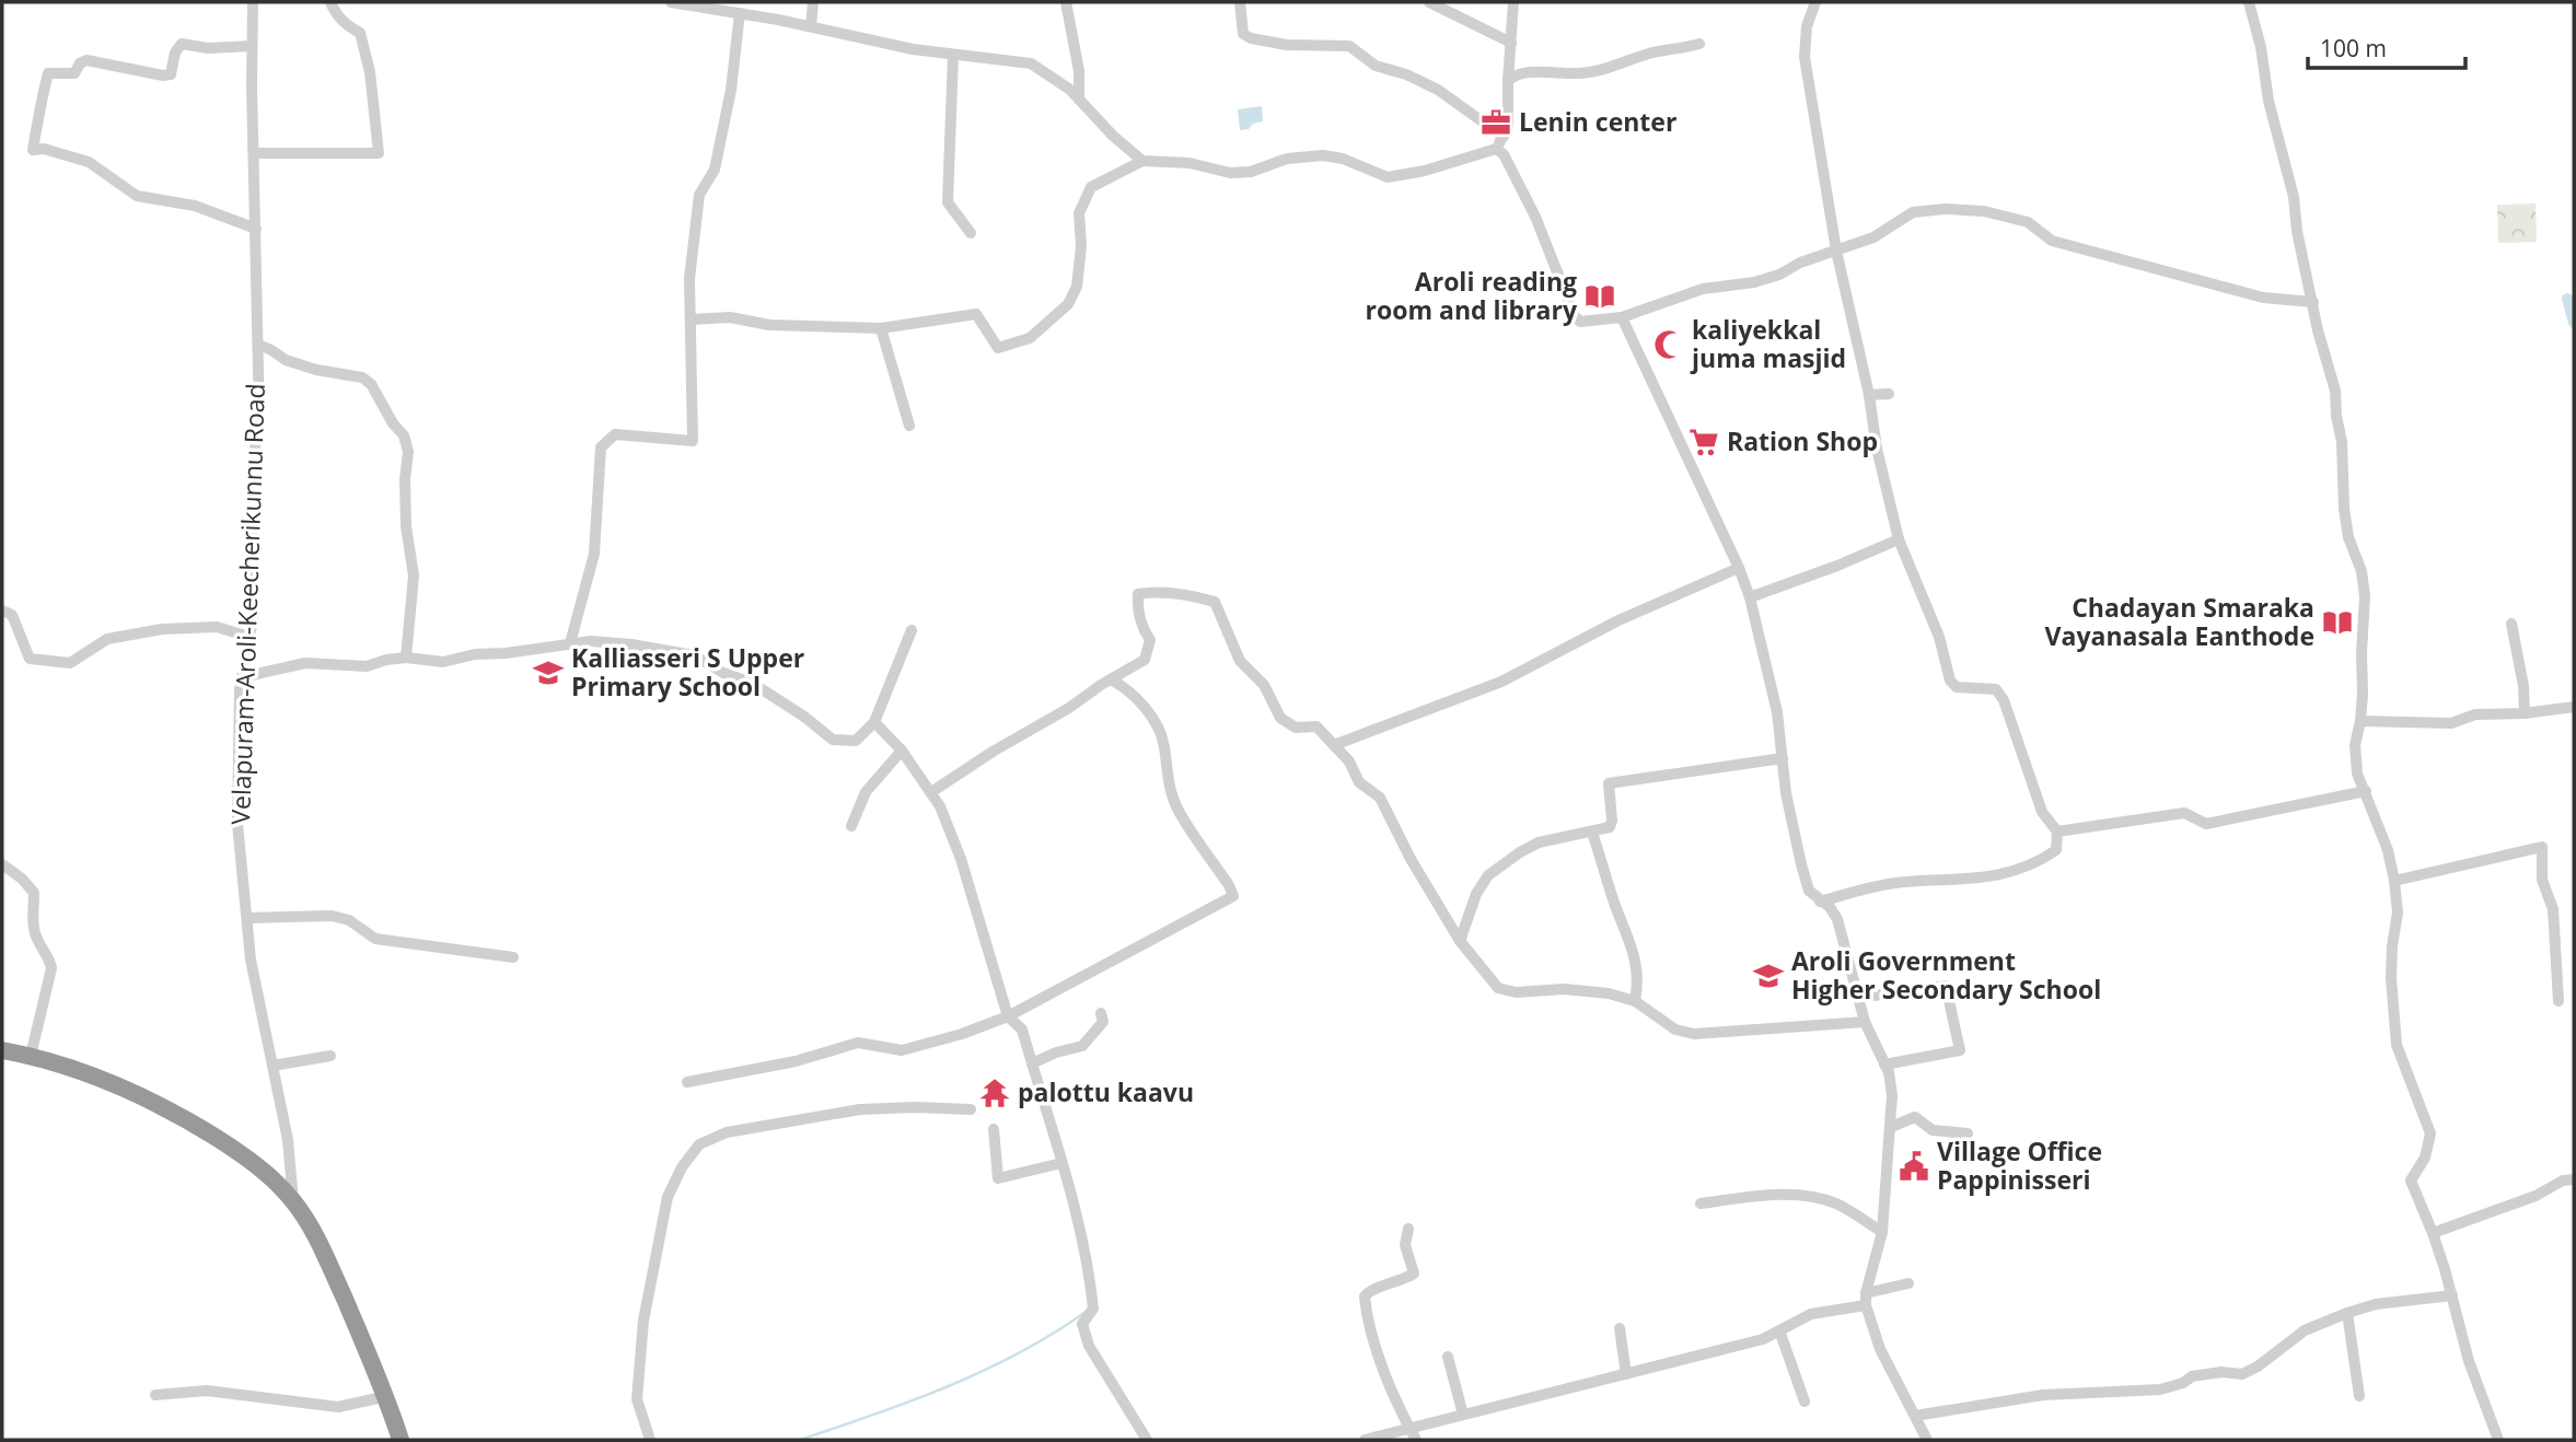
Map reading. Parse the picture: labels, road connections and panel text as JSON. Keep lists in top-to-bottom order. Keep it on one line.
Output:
{"streets":{"street":["Velapuram-Aroli-Keecherikunnu Road"]},"places":{"office":["Lenin center"],"library":["Aroli reading room and library","Chadayan Smaraka Vayanasala Eanthode"],"mosque":["kaliyekkal juma masjid"],"supermarket":["Ration Shop"],"school or university":["Kalliasseri S Upper Primary School","Aroli Government Higher Secondary School"],"temple":["palottu kaavu"],"public building":["Village Office Pappinisseri"]},"scale_bar":"100 m"}
